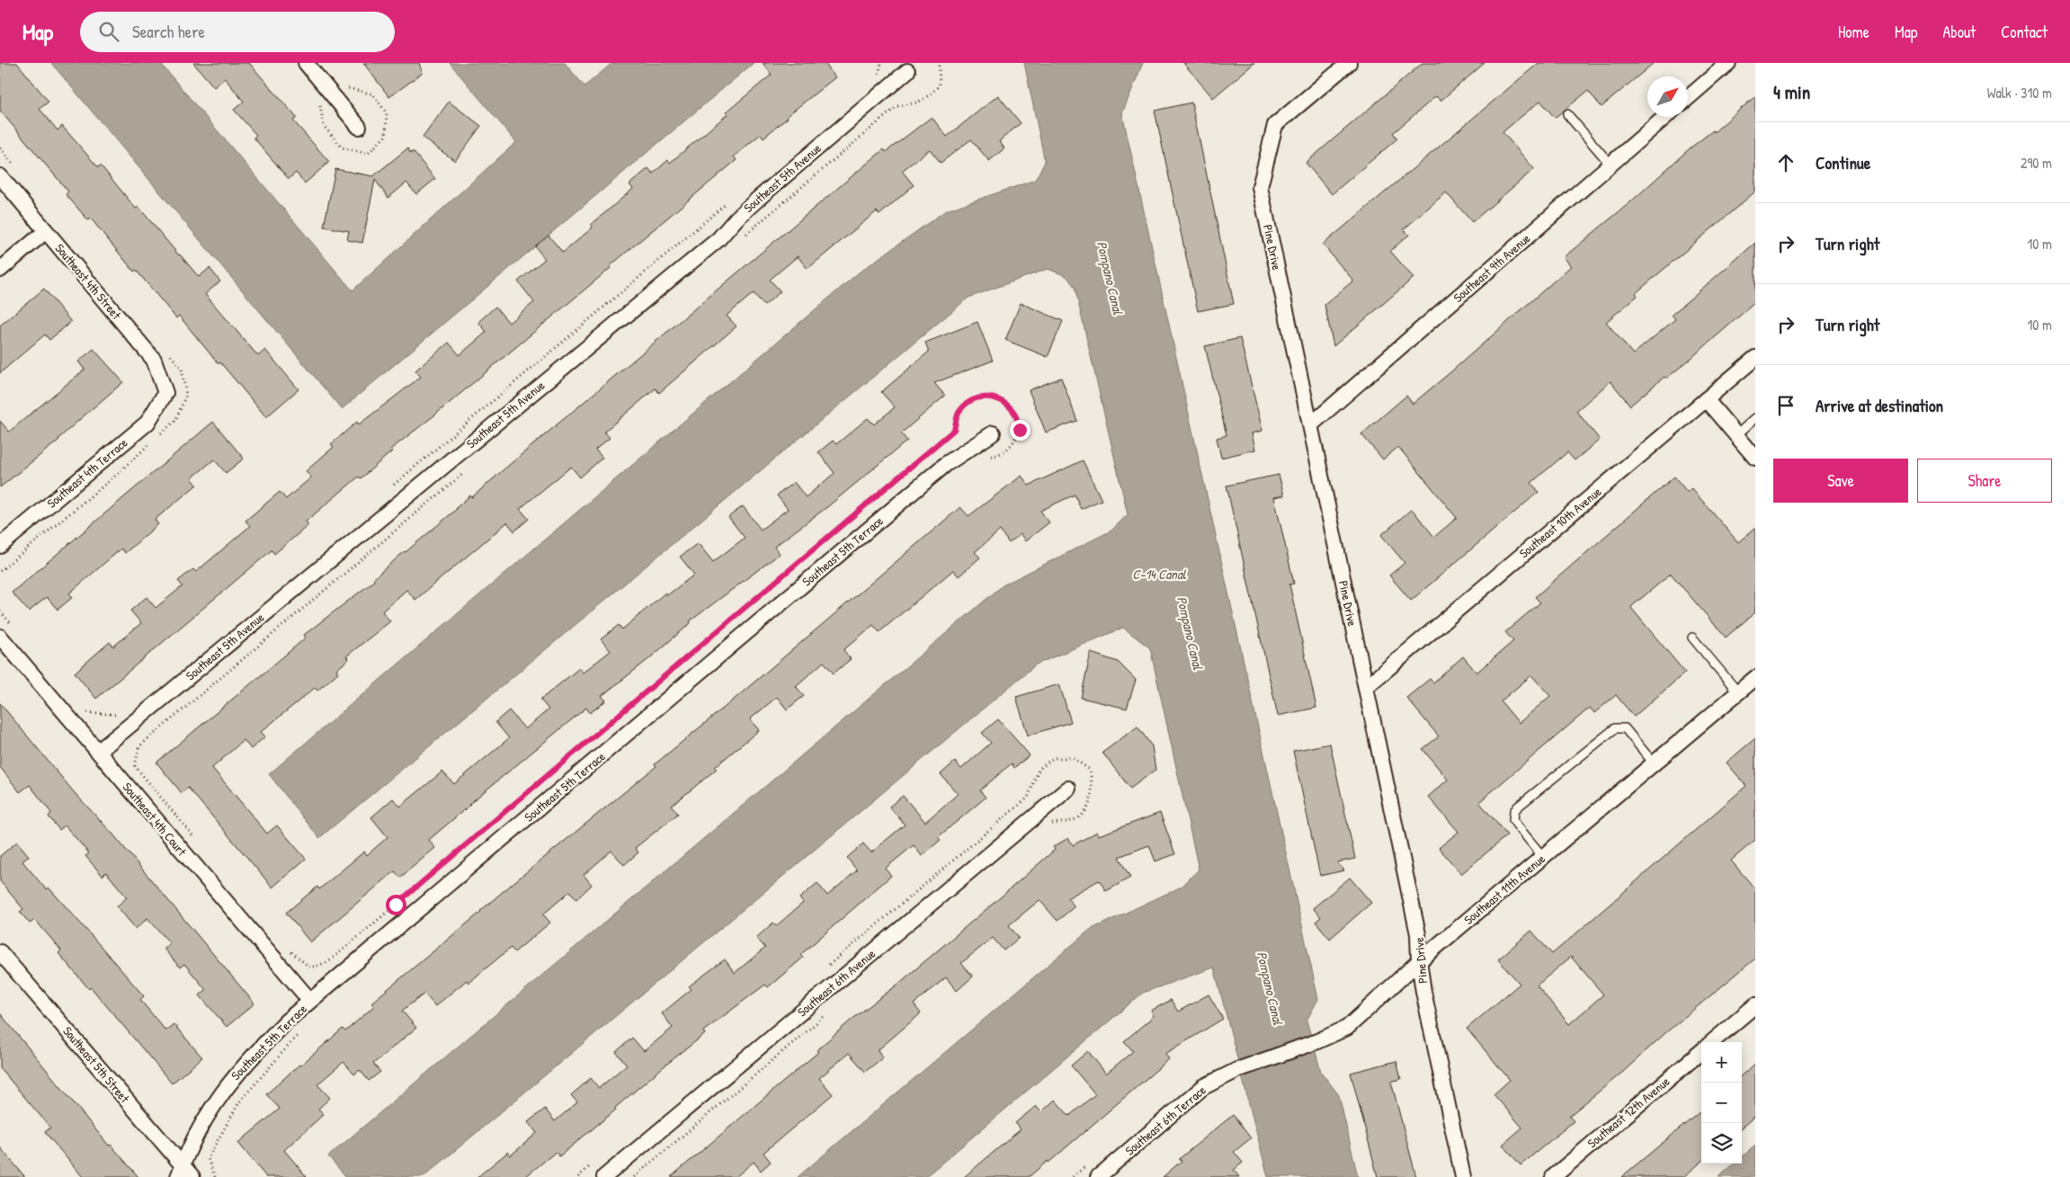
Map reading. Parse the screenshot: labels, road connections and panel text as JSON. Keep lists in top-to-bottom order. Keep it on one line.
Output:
{"streets":{"street":["Southeast 5th Avenue","Pine Drive","Southeast 9th Avenue","Southeast 4th Street","Southeast 4th Terrace","Southeast 10th Avenue","Southeast 5th Terrace","Southeast 4th Court","Southeast 11th Avenue","Southeast 6th Avenue","Southeast 5th Street","Southeast 12th Avenue","Southeast 6th Terrace"]},"crossings":[["Southeast 5th Avenue","Southeast 4th Court"],["Pine Drive","Southeast 9th Avenue"],["Pine Drive","Southeast 10th Avenue"],["Pine Drive","Southeast 11th Avenue"],["Southeast 4th Street","Southeast 4th Terrace"],["Southeast 5th Terrace","Southeast 4th Court"],["Southeast 5th Terrace","Southeast 5th Street"],["Southeast 11th Avenue","Southeast 6th Terrace"]],"water":["Pompano Canal","C-14 Canal"],"north":"top right","page":{"header":"Map","search":"Search here","nav":["Home","Map","About","Contact"],"heading":["4 min","Walk · 310 m"],"list":[["Continue","290 m"],["Turn right","10 m"],["Turn right","10 m"],"Arrive at destination"],"buttons":["Save","Share"],"map_buttons":["+","−"]}}
